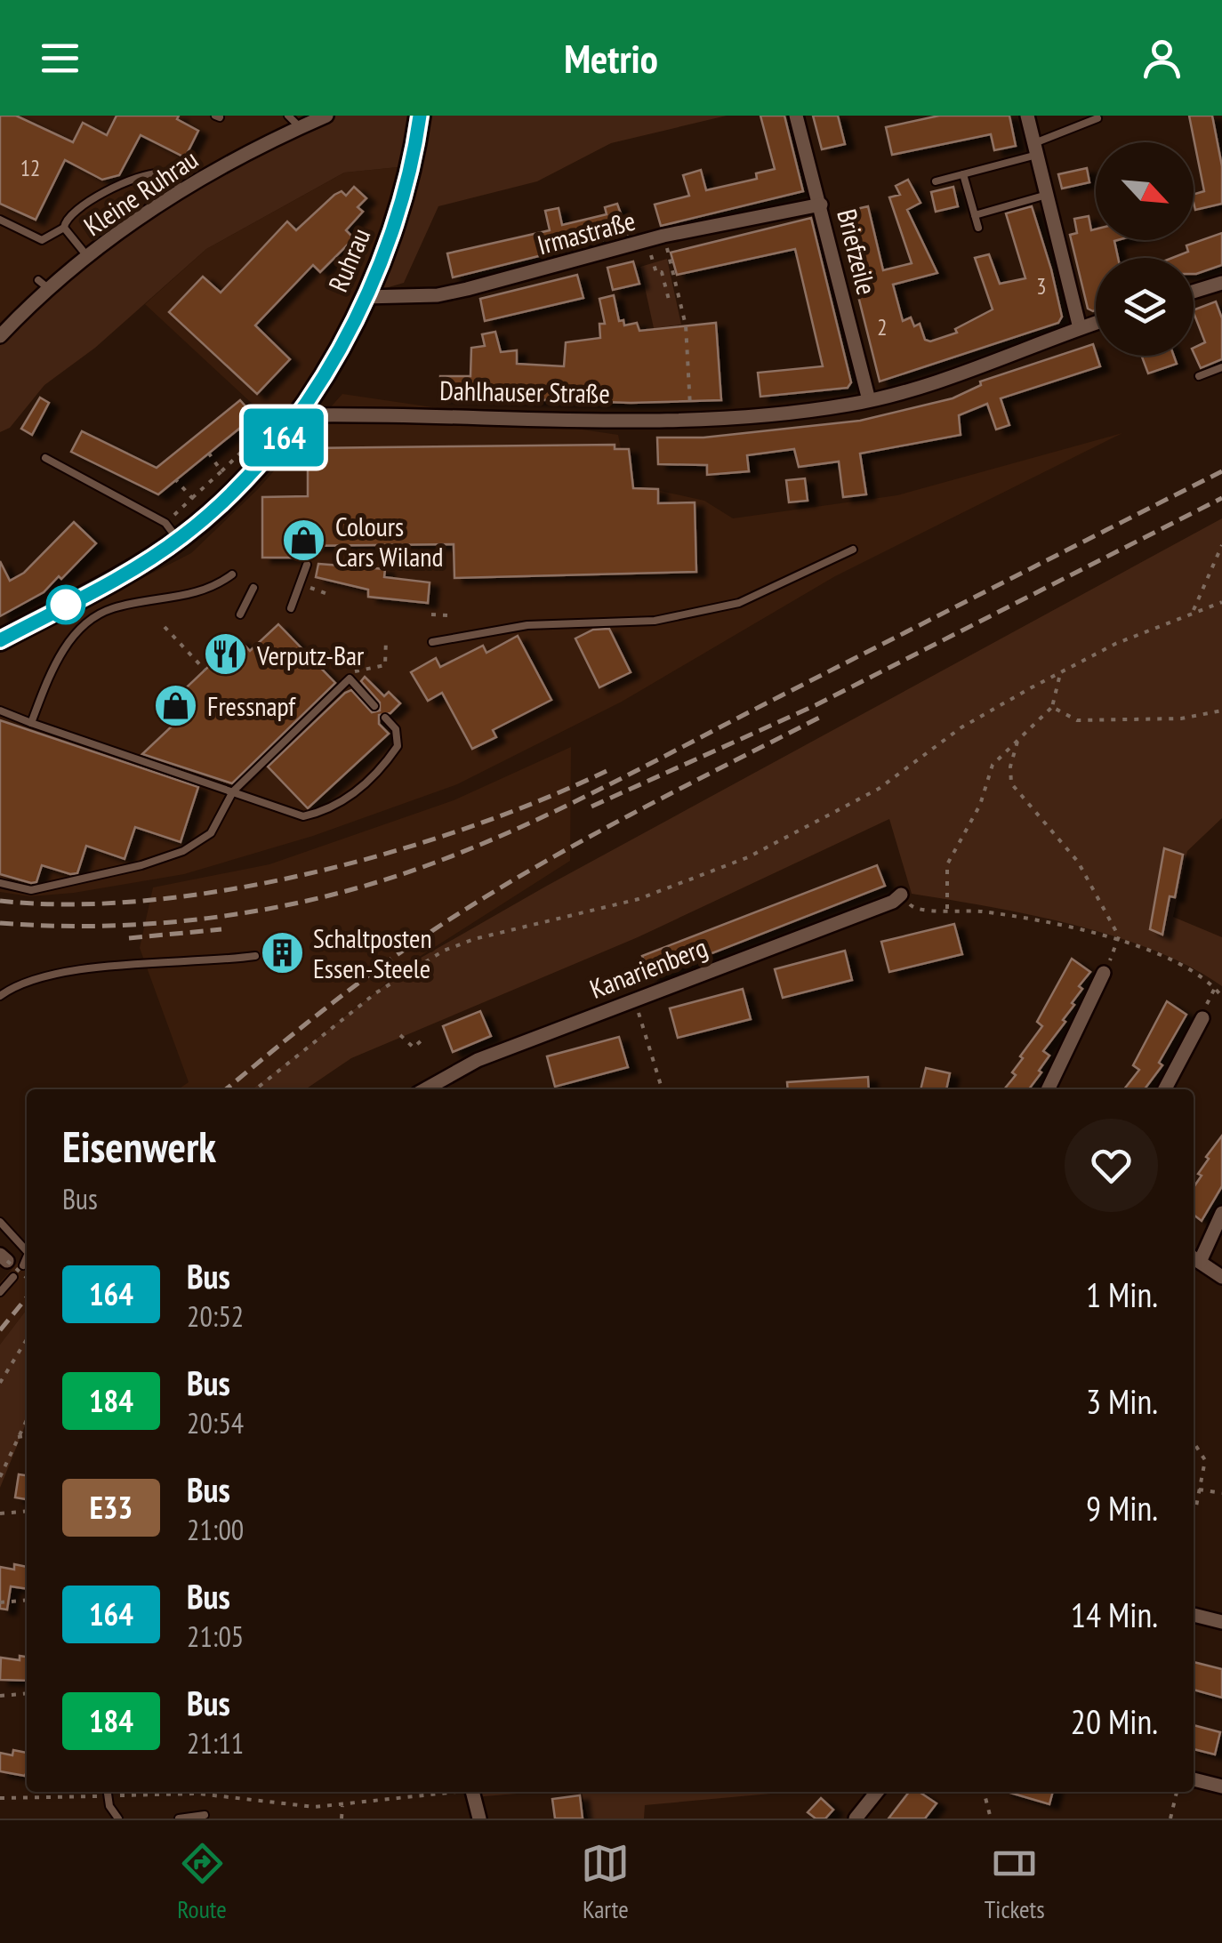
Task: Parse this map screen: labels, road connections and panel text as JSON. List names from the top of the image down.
{
  "streets": {
    "street": [
      "Kleine Ruhrau",
      "Irmastraße",
      "Briefzeile",
      "Ruhrau",
      "Dahlhauser Straße",
      "Kanarienberg"
    ]
  },
  "crossings": [
    ["Irmastraße", "Briefzeile"],
    ["Irmastraße", "Ruhrau"],
    ["Briefzeile", "Dahlhauser Straße"],
    ["Ruhrau", "Dahlhauser Straße"]
  ],
  "places": {
    "shop": ["Colours Cars Wiland", "Fressnapf"],
    "restaurant": ["Verputz-Bar"],
    "building": ["Schaltposten Essen-Steele"]
  },
  "lines": ["bus line 164"],
  "house_numbers": ["12", "3", "2"],
  "north": "bottom right",
  "page": {
    "header": "Metrio",
    "on_map": "164",
    "heading": ["Eisenwerk", "Bus"],
    "list": [
      {
        "mark": "164",
        "name": "Bus",
        "note": "20:52",
        "value": "1 Min."
      },
      {
        "mark": "184",
        "name": "Bus",
        "note": "20:54",
        "value": "3 Min."
      },
      {
        "mark": "E33",
        "name": "Bus",
        "note": "21:00",
        "value": "9 Min."
      },
      {
        "mark": "164",
        "name": "Bus",
        "note": "21:05",
        "value": "14 Min."
      },
      {
        "mark": "184",
        "name": "Bus",
        "note": "21:11",
        "value": "20 Min."
      }
    ],
    "tabs": ["Route", "Karte", "Tickets"]
  }
}
